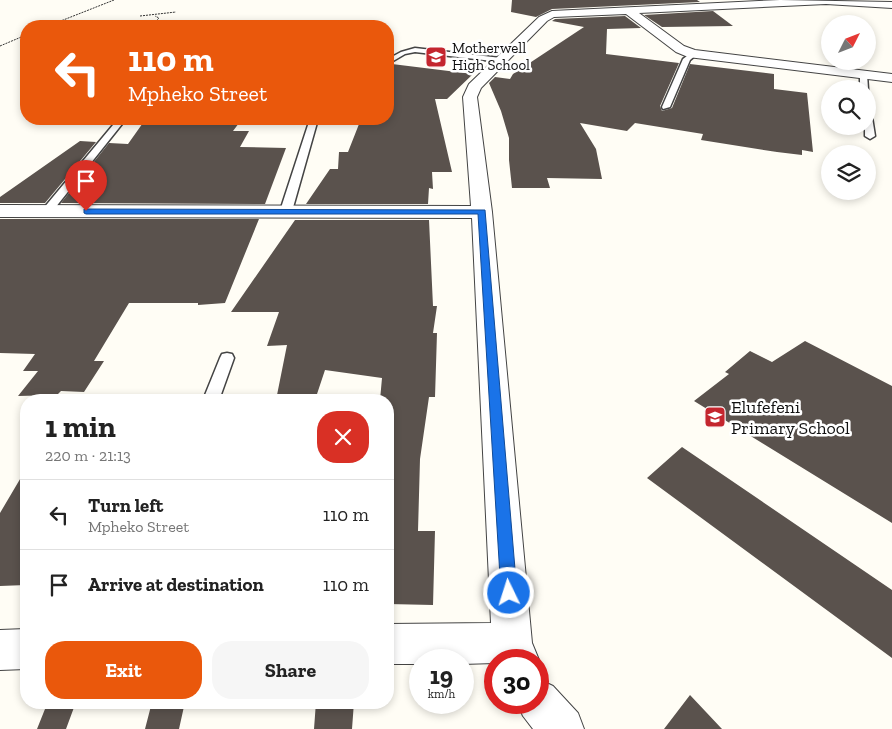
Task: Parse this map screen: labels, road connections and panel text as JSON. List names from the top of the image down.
{
  "places": {
    "school or university": ["Motherwell High School", "Elufefeni Primary School"]
  },
  "north": "top right",
  "page": {
    "turn": ["110 m", "Mpheko Street"],
    "heading": ["1 min", "220 m · 21:13"],
    "list": [
      {
        "name": "Turn left",
        "note": "Mpheko Street",
        "value": "110 m"
      },
      {
        "name": "Arrive at destination",
        "value": "110 m"
      }
    ],
    "buttons": ["Exit", "Share"],
    "speed": "19 km/h",
    "limit": "30"
  }
}
